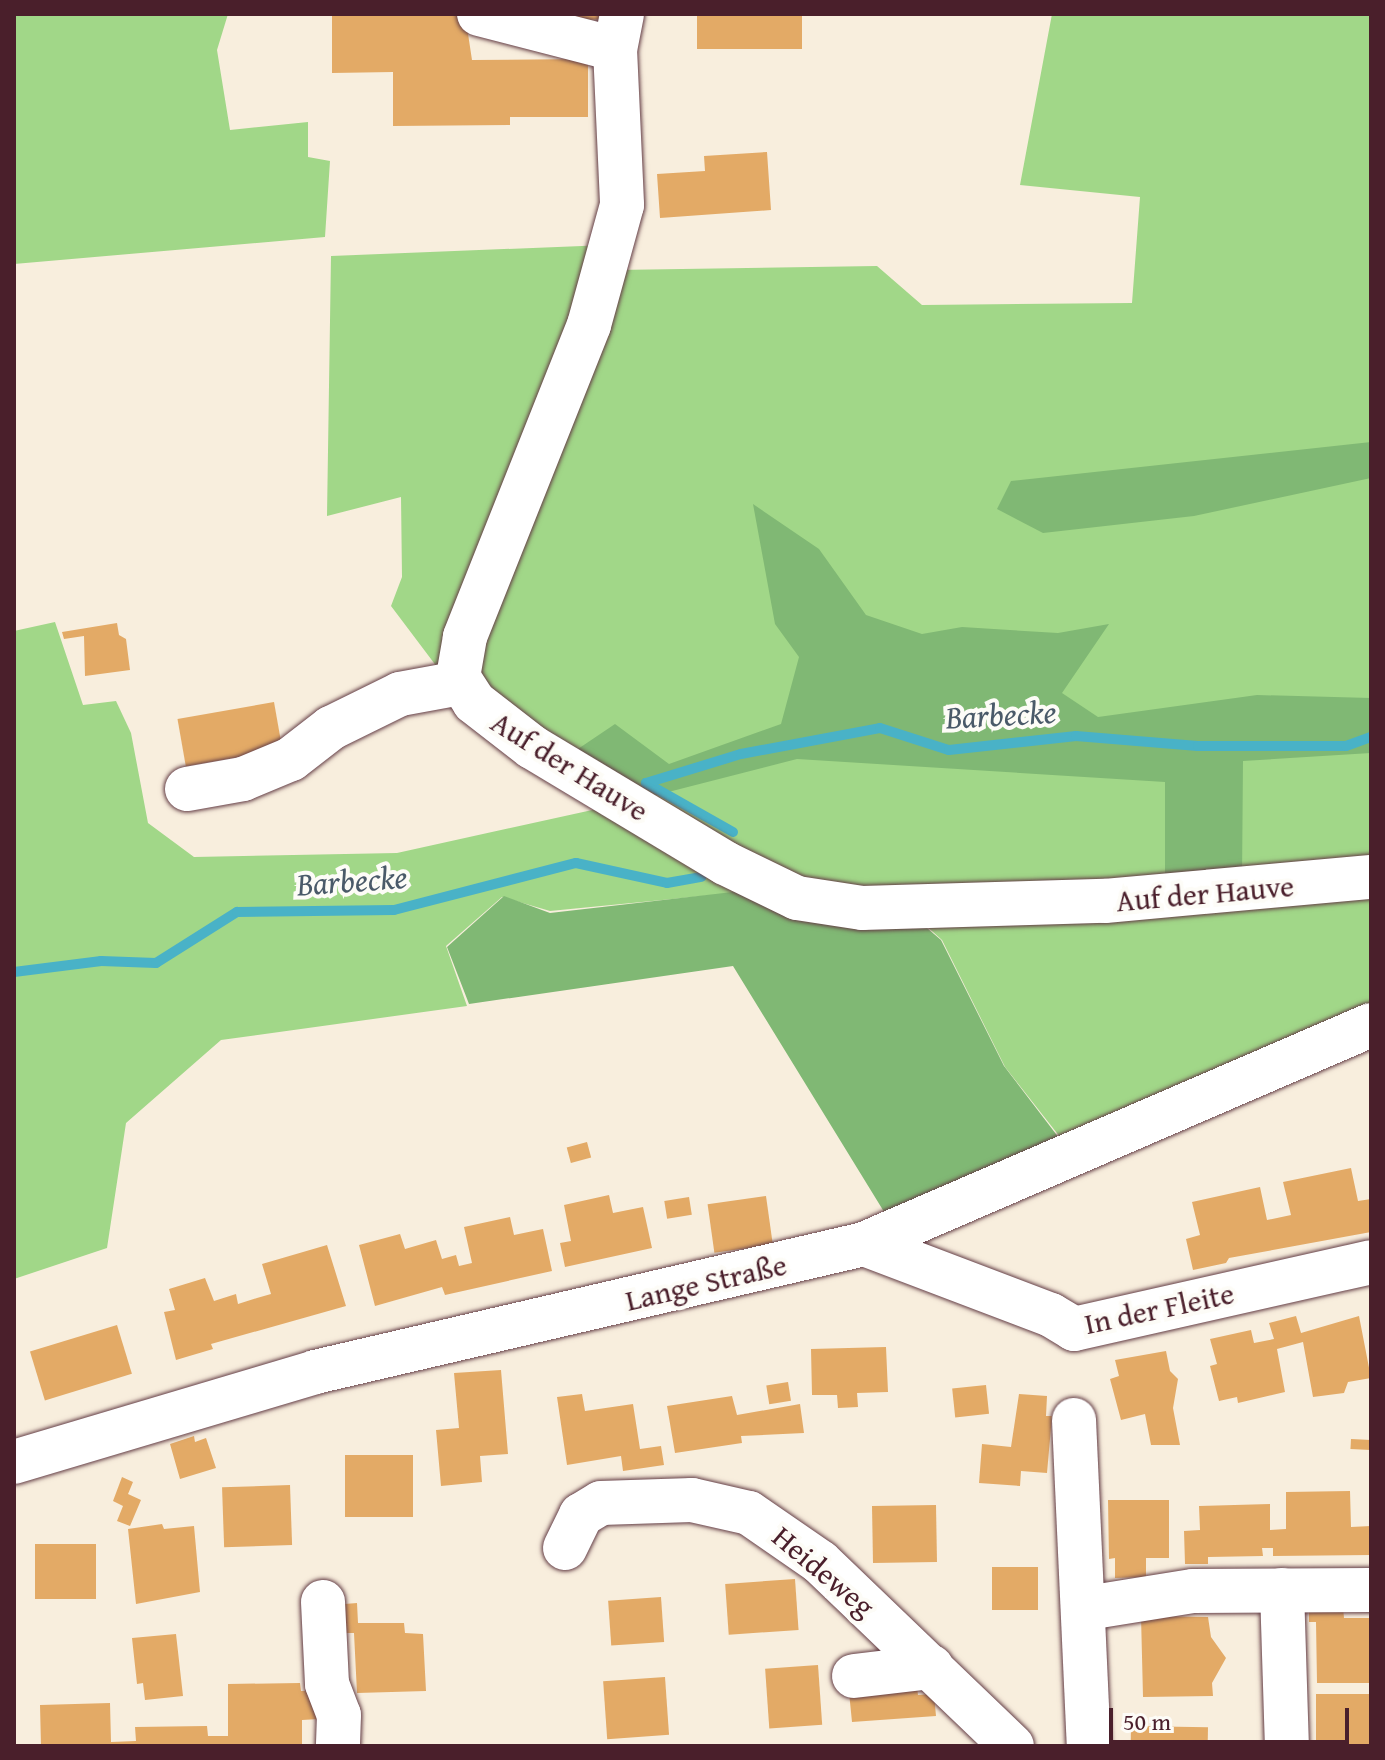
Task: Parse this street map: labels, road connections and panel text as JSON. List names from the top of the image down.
{
  "streets": {
    "street": [
      "Auf der Hauve",
      "Lange Straße",
      "In der Fleite",
      "Heideweg"
    ]
  },
  "crossings": [
    ["Lange Straße", "In der Fleite"]
  ],
  "water": ["Barbecke"],
  "scale_bar": "50 m"
}
